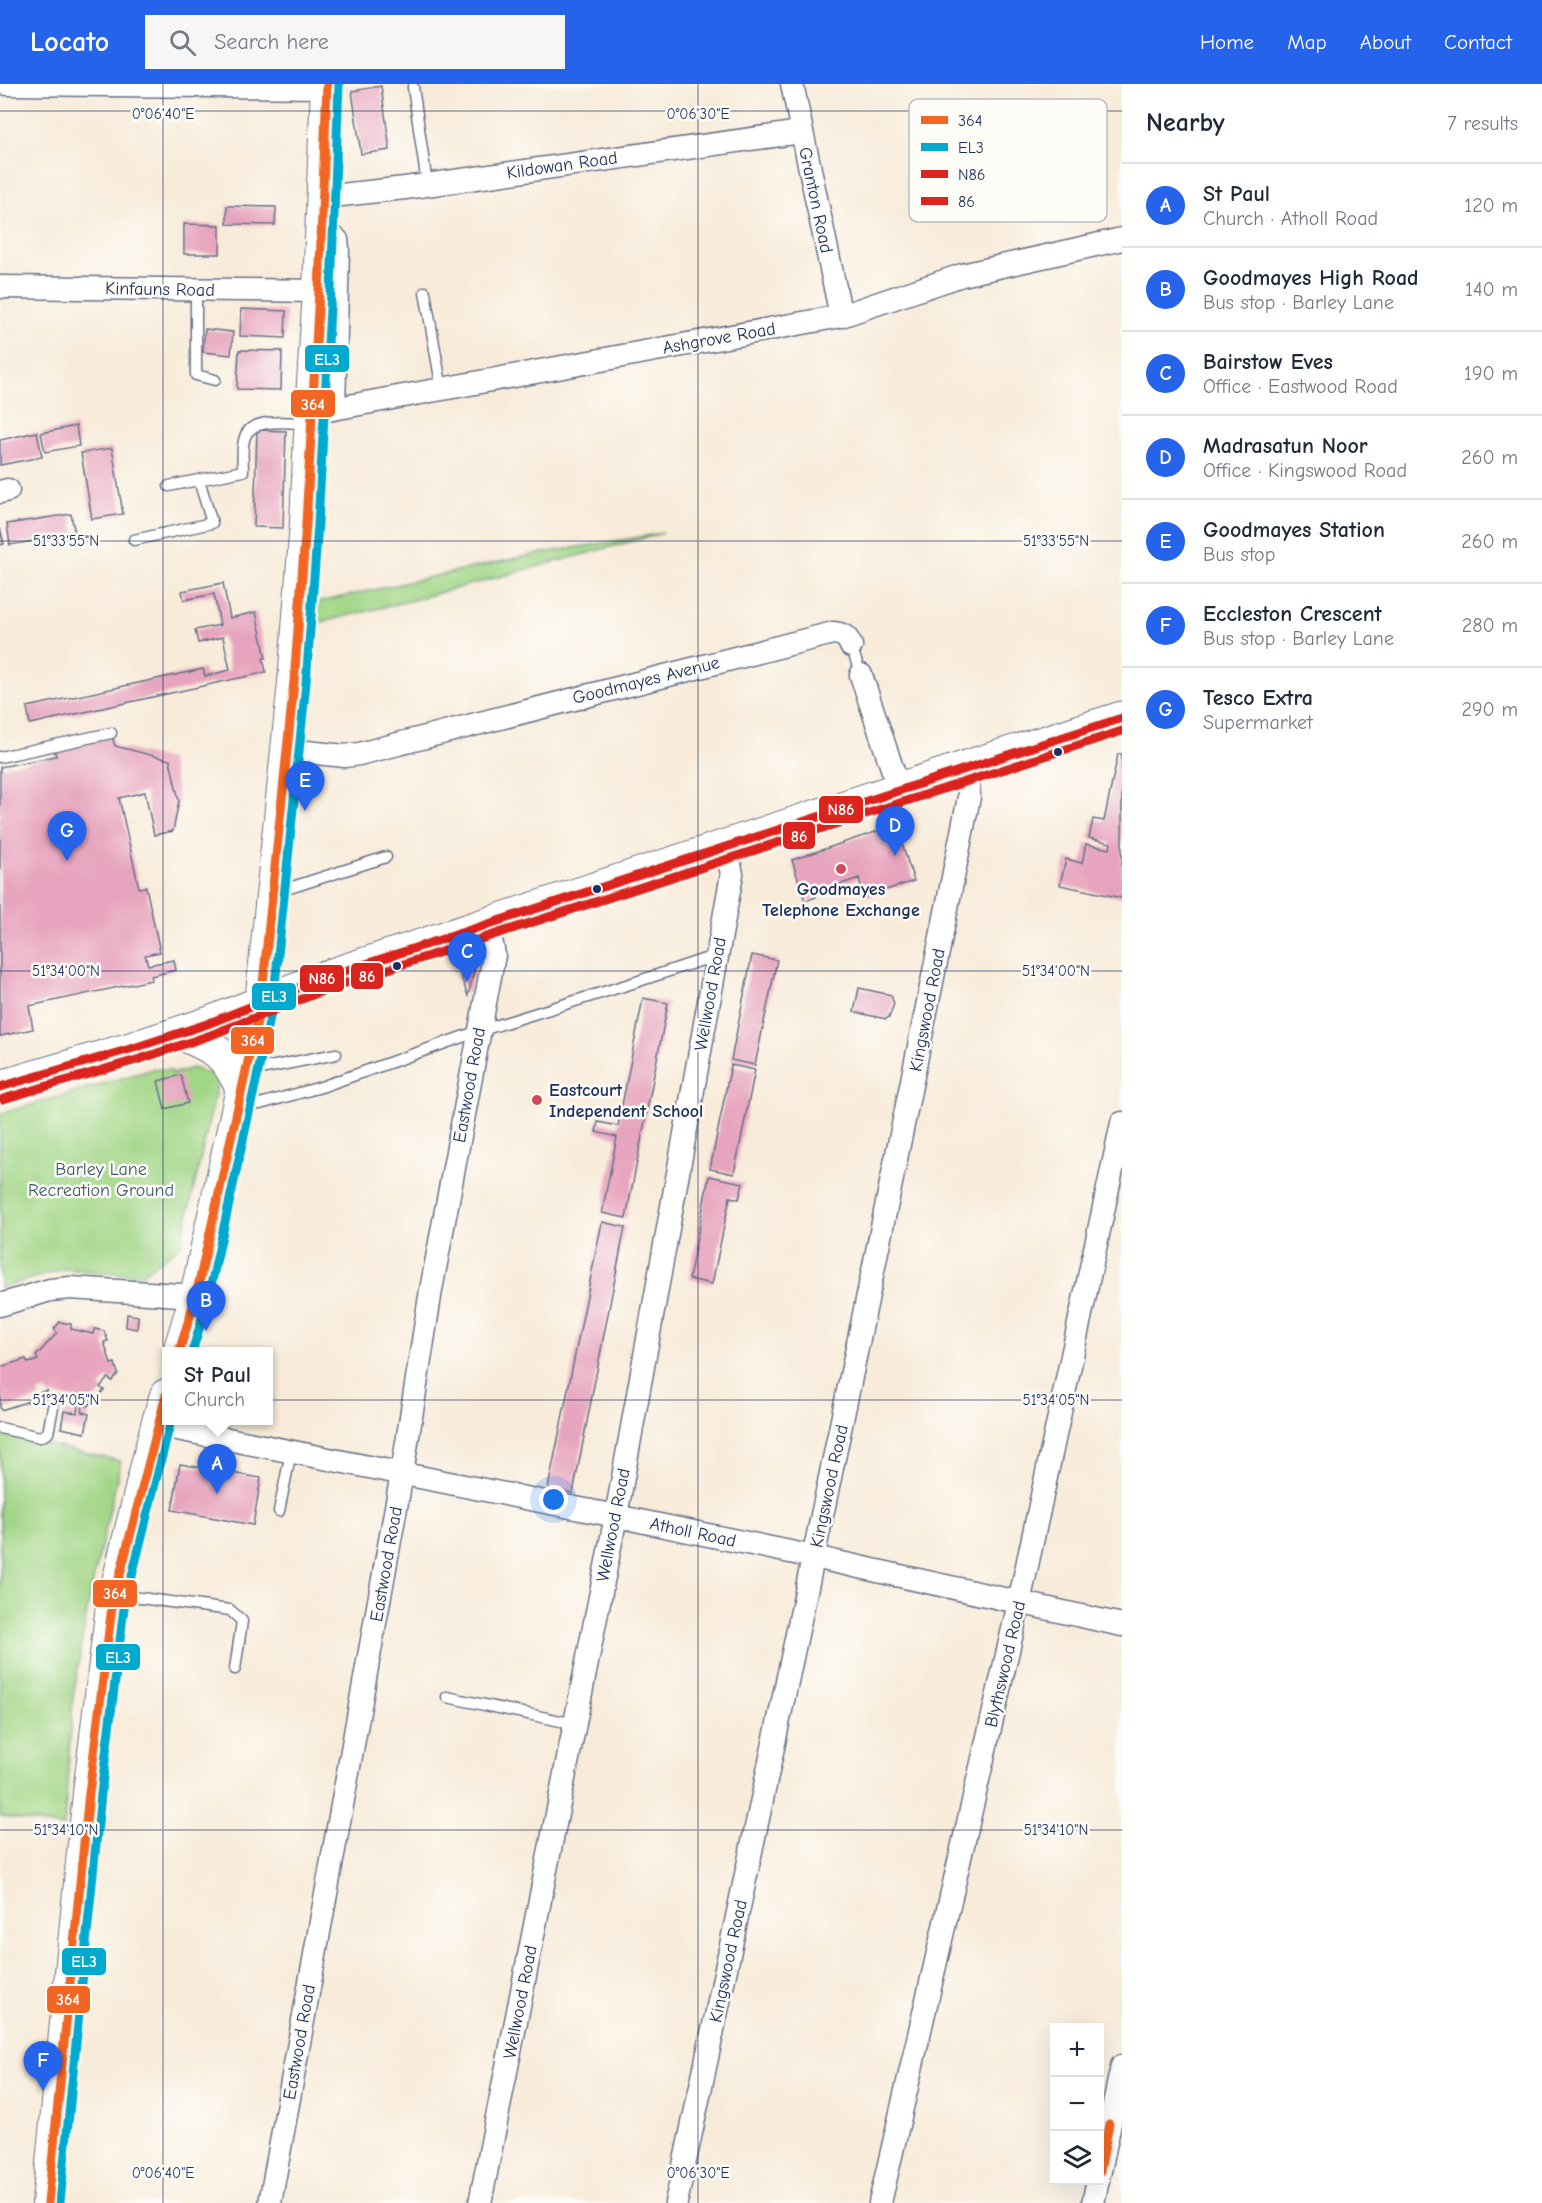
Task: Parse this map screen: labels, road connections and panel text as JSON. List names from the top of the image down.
{
  "streets": {
    "street": [
      "Kildowan Road",
      "Granton Road",
      "Kinfauns Road",
      "Ashgrove Road",
      "Goodmayes Avenue",
      "Wellwood Road",
      "Kingswood Road",
      "Eastwood Road",
      "Atholl Road",
      "Blythswood Road"
    ]
  },
  "crossings": [
    ["Kildowan Road", "Granton Road"],
    ["Granton Road", "Ashgrove Road"],
    ["Wellwood Road", "Atholl Road"],
    ["Kingswood Road", "Atholl Road"],
    ["Eastwood Road", "Atholl Road"],
    ["Atholl Road", "Blythswood Road"]
  ],
  "parks": ["Barley Lane Recreation Ground"],
  "places": ["Goodmayes Telephone Exchange", "Eastcourt Independent School"],
  "lines": [
    "transit line 364",
    "transit line EL3",
    "transit line N86",
    "transit line 86"
  ],
  "legend": [
    "364",
    "EL3",
    "N86",
    "86"
  ],
  "page": {
    "header": "Locato",
    "search": "Search here",
    "nav": [
      "Home",
      "Map",
      "About",
      "Contact"
    ],
    "heading": ["Nearby", "7 results"],
    "list": [
      {
        "mark": "A",
        "name": "St Paul",
        "note": "Church · Atholl Road",
        "value": "120 m"
      },
      {
        "mark": "B",
        "name": "Goodmayes High Road",
        "note": "Bus stop · Barley Lane",
        "value": "140 m"
      },
      {
        "mark": "C",
        "name": "Bairstow Eves",
        "note": "Office · Eastwood Road",
        "value": "190 m"
      },
      {
        "mark": "D",
        "name": "Madrasatun Noor",
        "note": "Office · Kingswood Road",
        "value": "260 m"
      },
      {
        "mark": "E",
        "name": "Goodmayes Station",
        "note": "Bus stop",
        "value": "260 m"
      },
      {
        "mark": "F",
        "name": "Eccleston Crescent",
        "note": "Bus stop · Barley Lane",
        "value": "280 m"
      },
      {
        "mark": "G",
        "name": "Tesco Extra",
        "note": "Supermarket",
        "value": "290 m"
      }
    ],
    "pins": [
      "E",
      "D",
      "G",
      "C",
      "B",
      "A",
      "F"
    ],
    "popup": ["St Paul", "Church"],
    "map_buttons": ["+", "−"]
  },
  "coordinates": [
    "0°06'40\"E",
    "0°06'30\"E",
    "51°33'55\"N",
    "51°34'00\"N",
    "51°34'05\"N",
    "51°34'10\"N"
  ]
}
